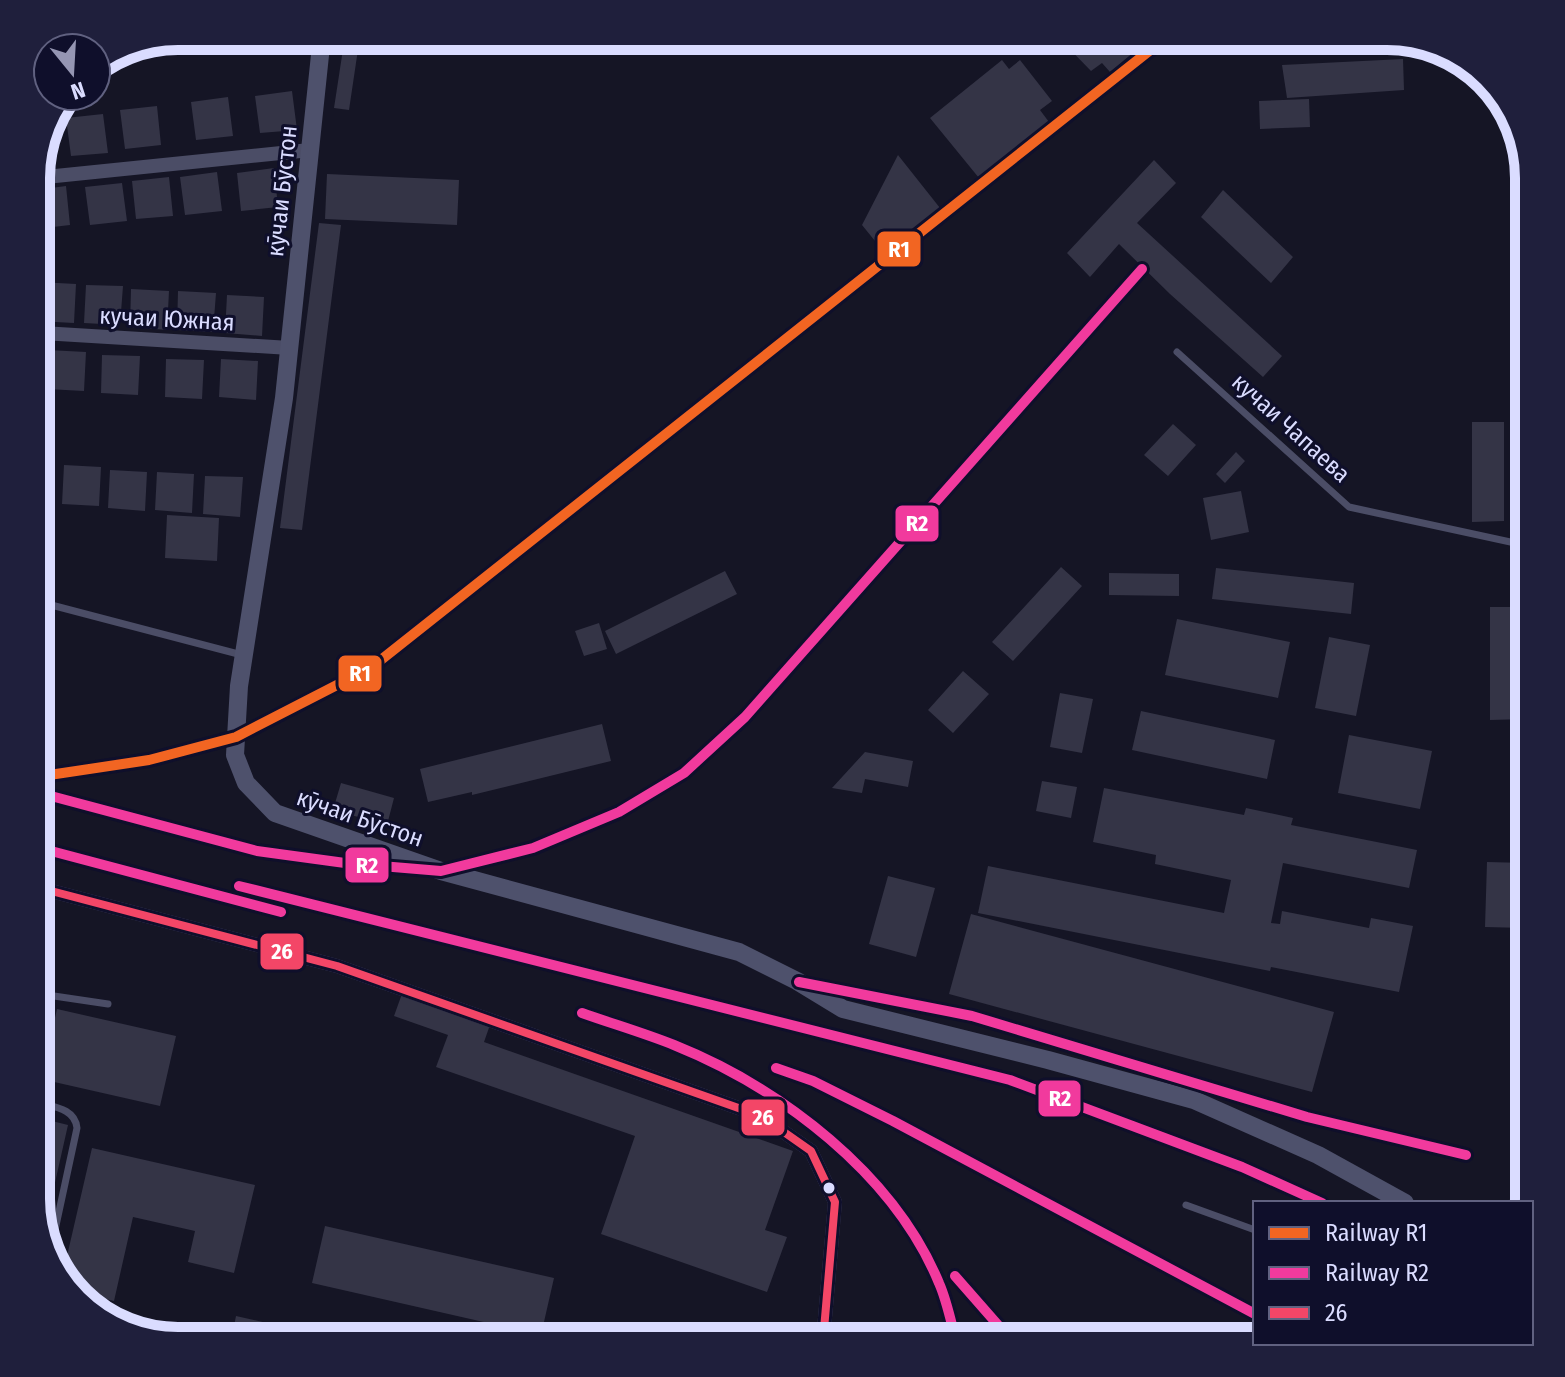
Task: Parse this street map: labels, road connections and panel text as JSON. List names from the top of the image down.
{
  "streets": {
    "main road": ["кӯчаи Бӯстон"],
    "street": ["кучаи Южная"],
    "lane": ["кучаи Чапаева"]
  },
  "crossings": [
    ["кӯчаи Бӯстон", "кучаи Южная"]
  ],
  "lines": ["rail line R1", "rail line R2", "transit line 26"],
  "legend": ["Railway R1", "Railway R2", "26"],
  "north": "bottom"
}
